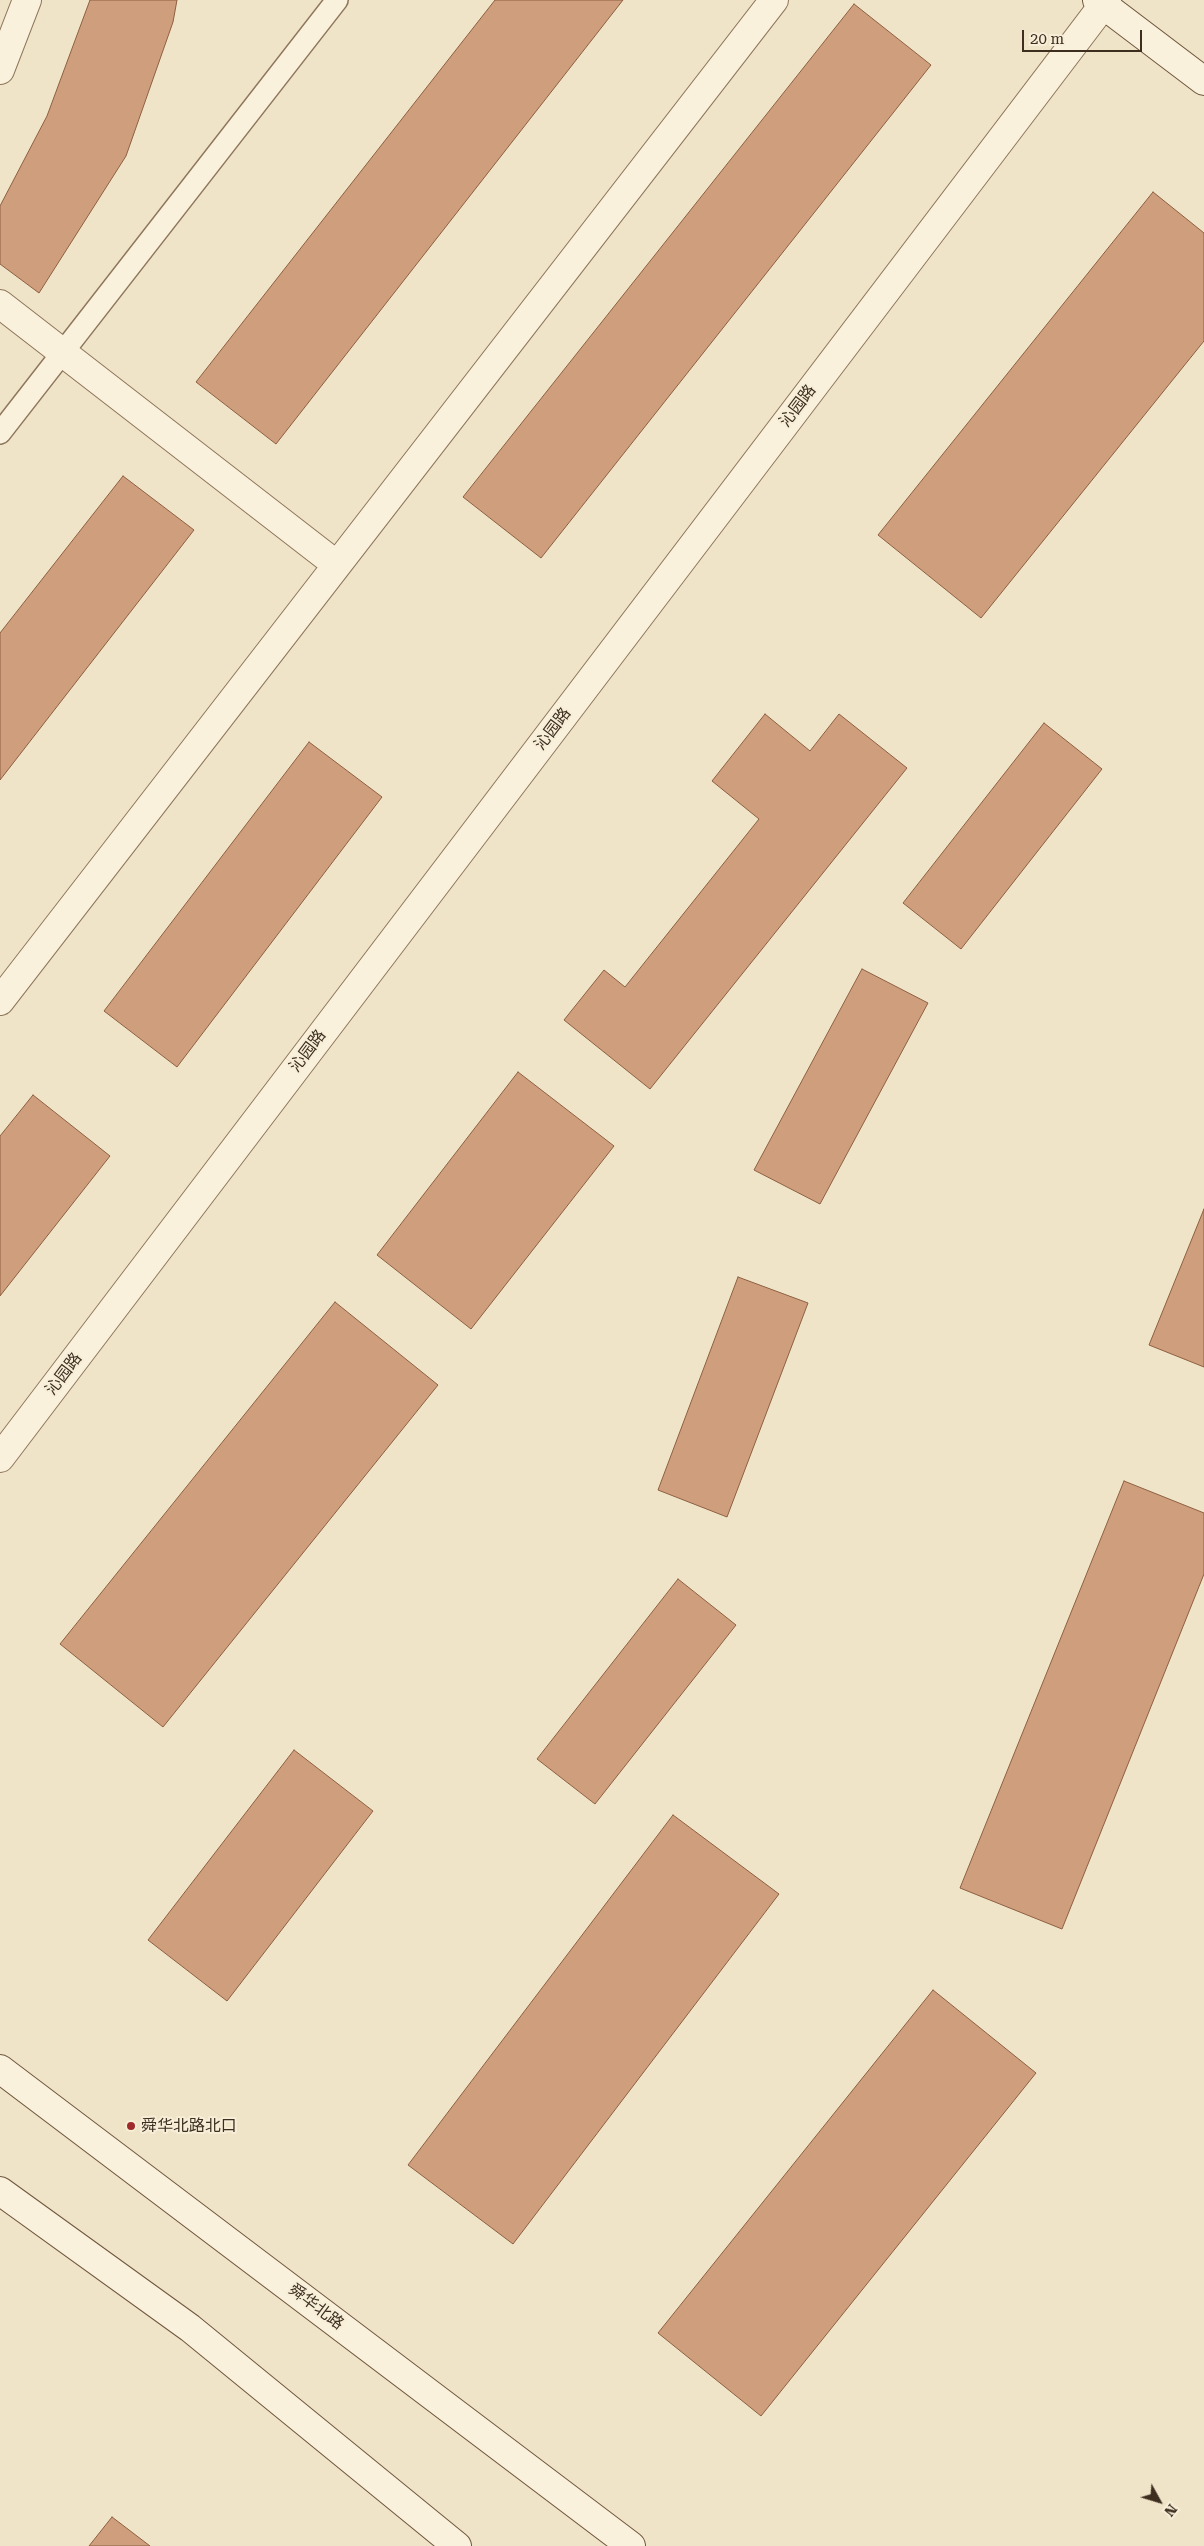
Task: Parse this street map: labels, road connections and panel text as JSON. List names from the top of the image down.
{
  "streets": {
    "street": ["沁园路", "舜华北路"]
  },
  "places": ["舜华北路北口"],
  "scale_bar": "20 m",
  "north": "bottom right"
}
